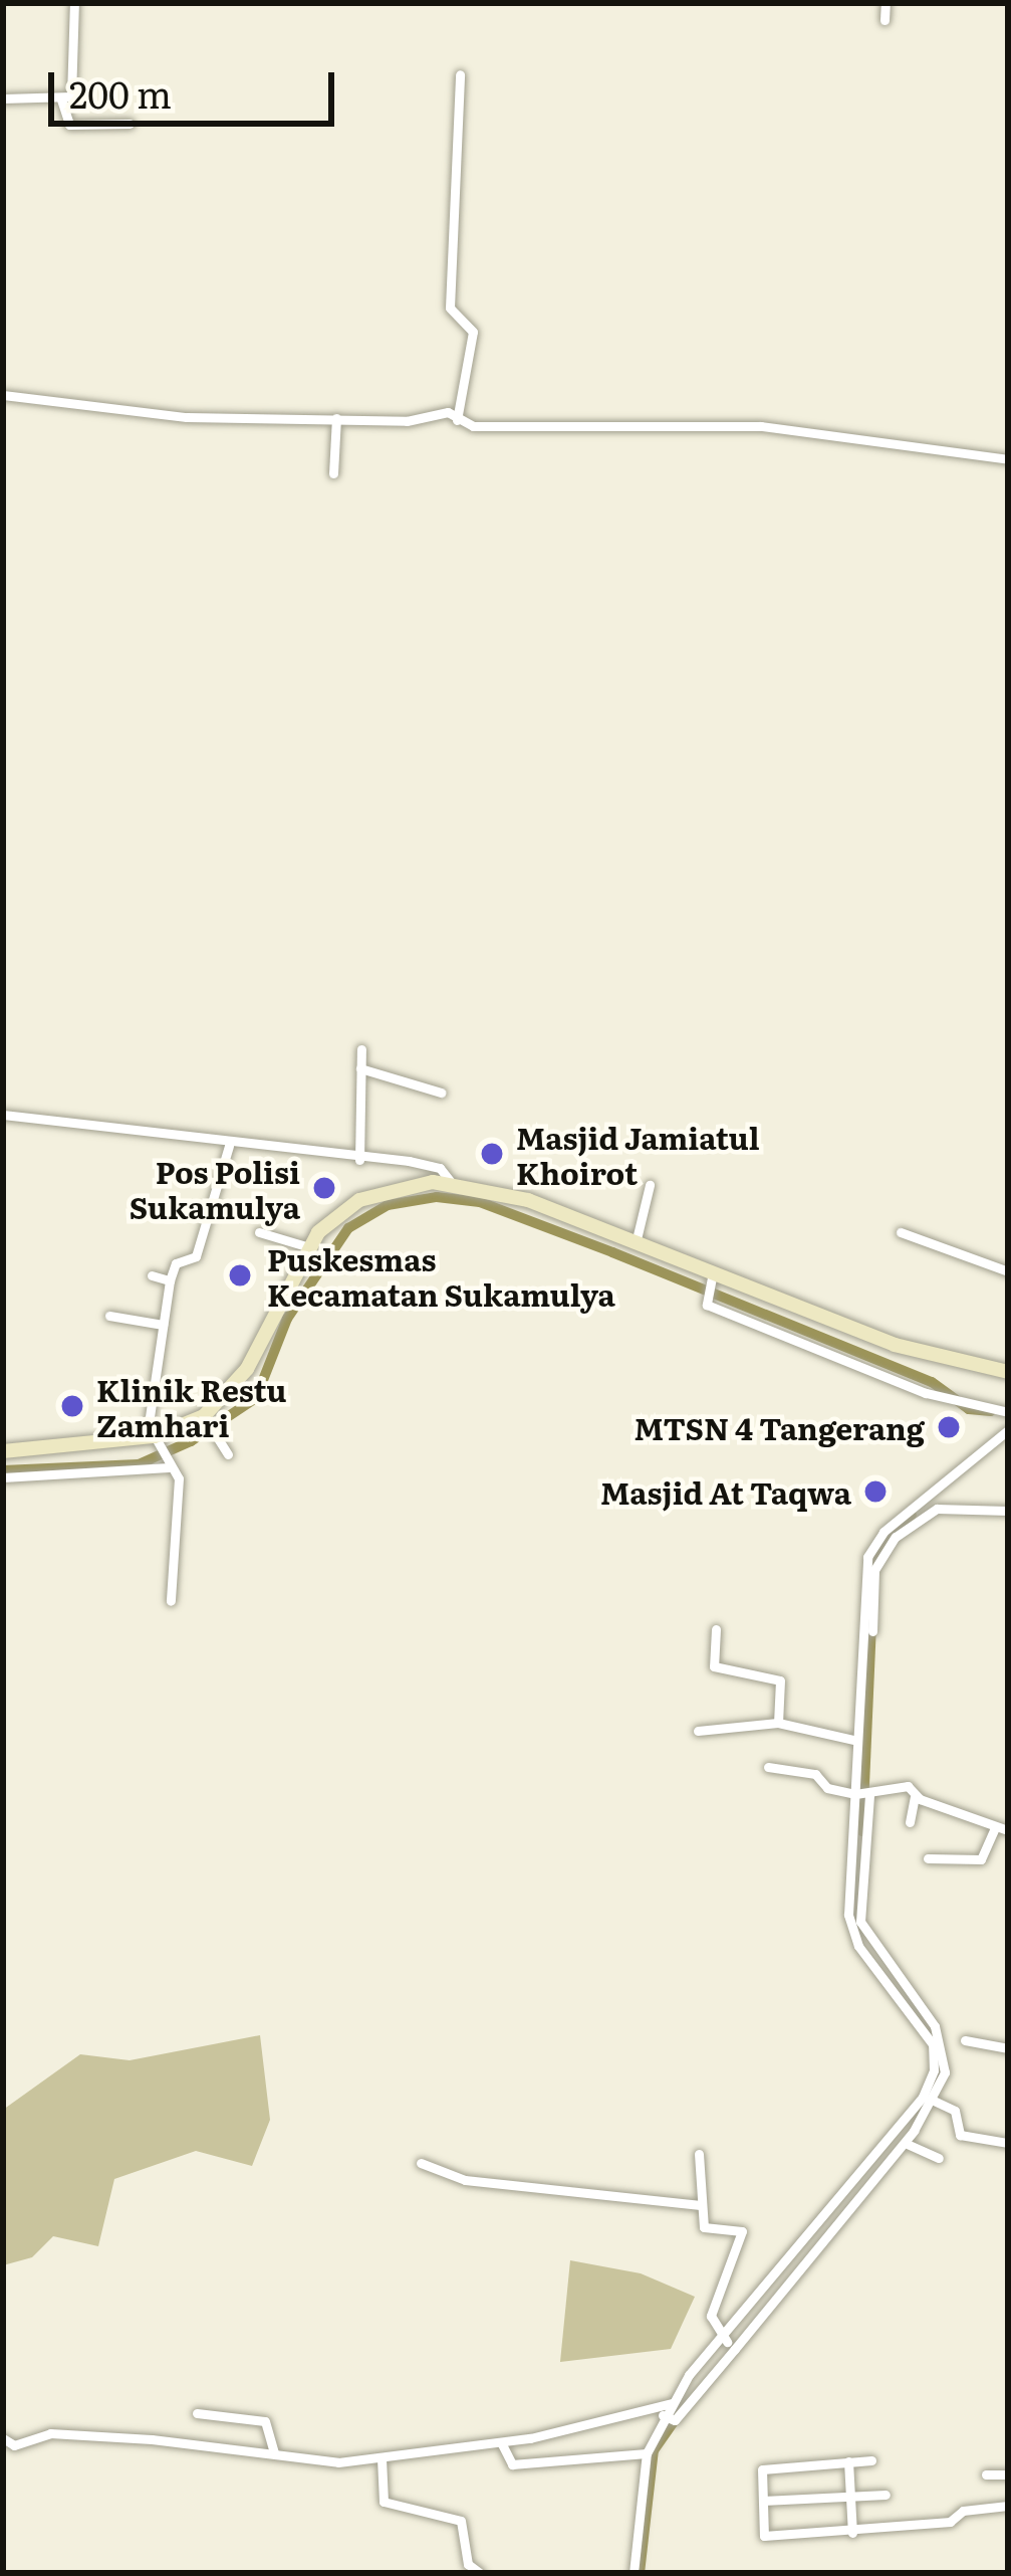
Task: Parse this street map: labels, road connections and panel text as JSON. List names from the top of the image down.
{
  "places": [
    "Masjid Jamiatul Khoirot",
    "Pos Polisi Sukamulya",
    "Puskesmas Kecamatan Sukamulya",
    "Klinik Restu Zamhari",
    "MTSN 4 Tangerang",
    "Masjid At Taqwa"
  ],
  "scale_bar": "200 m"
}
